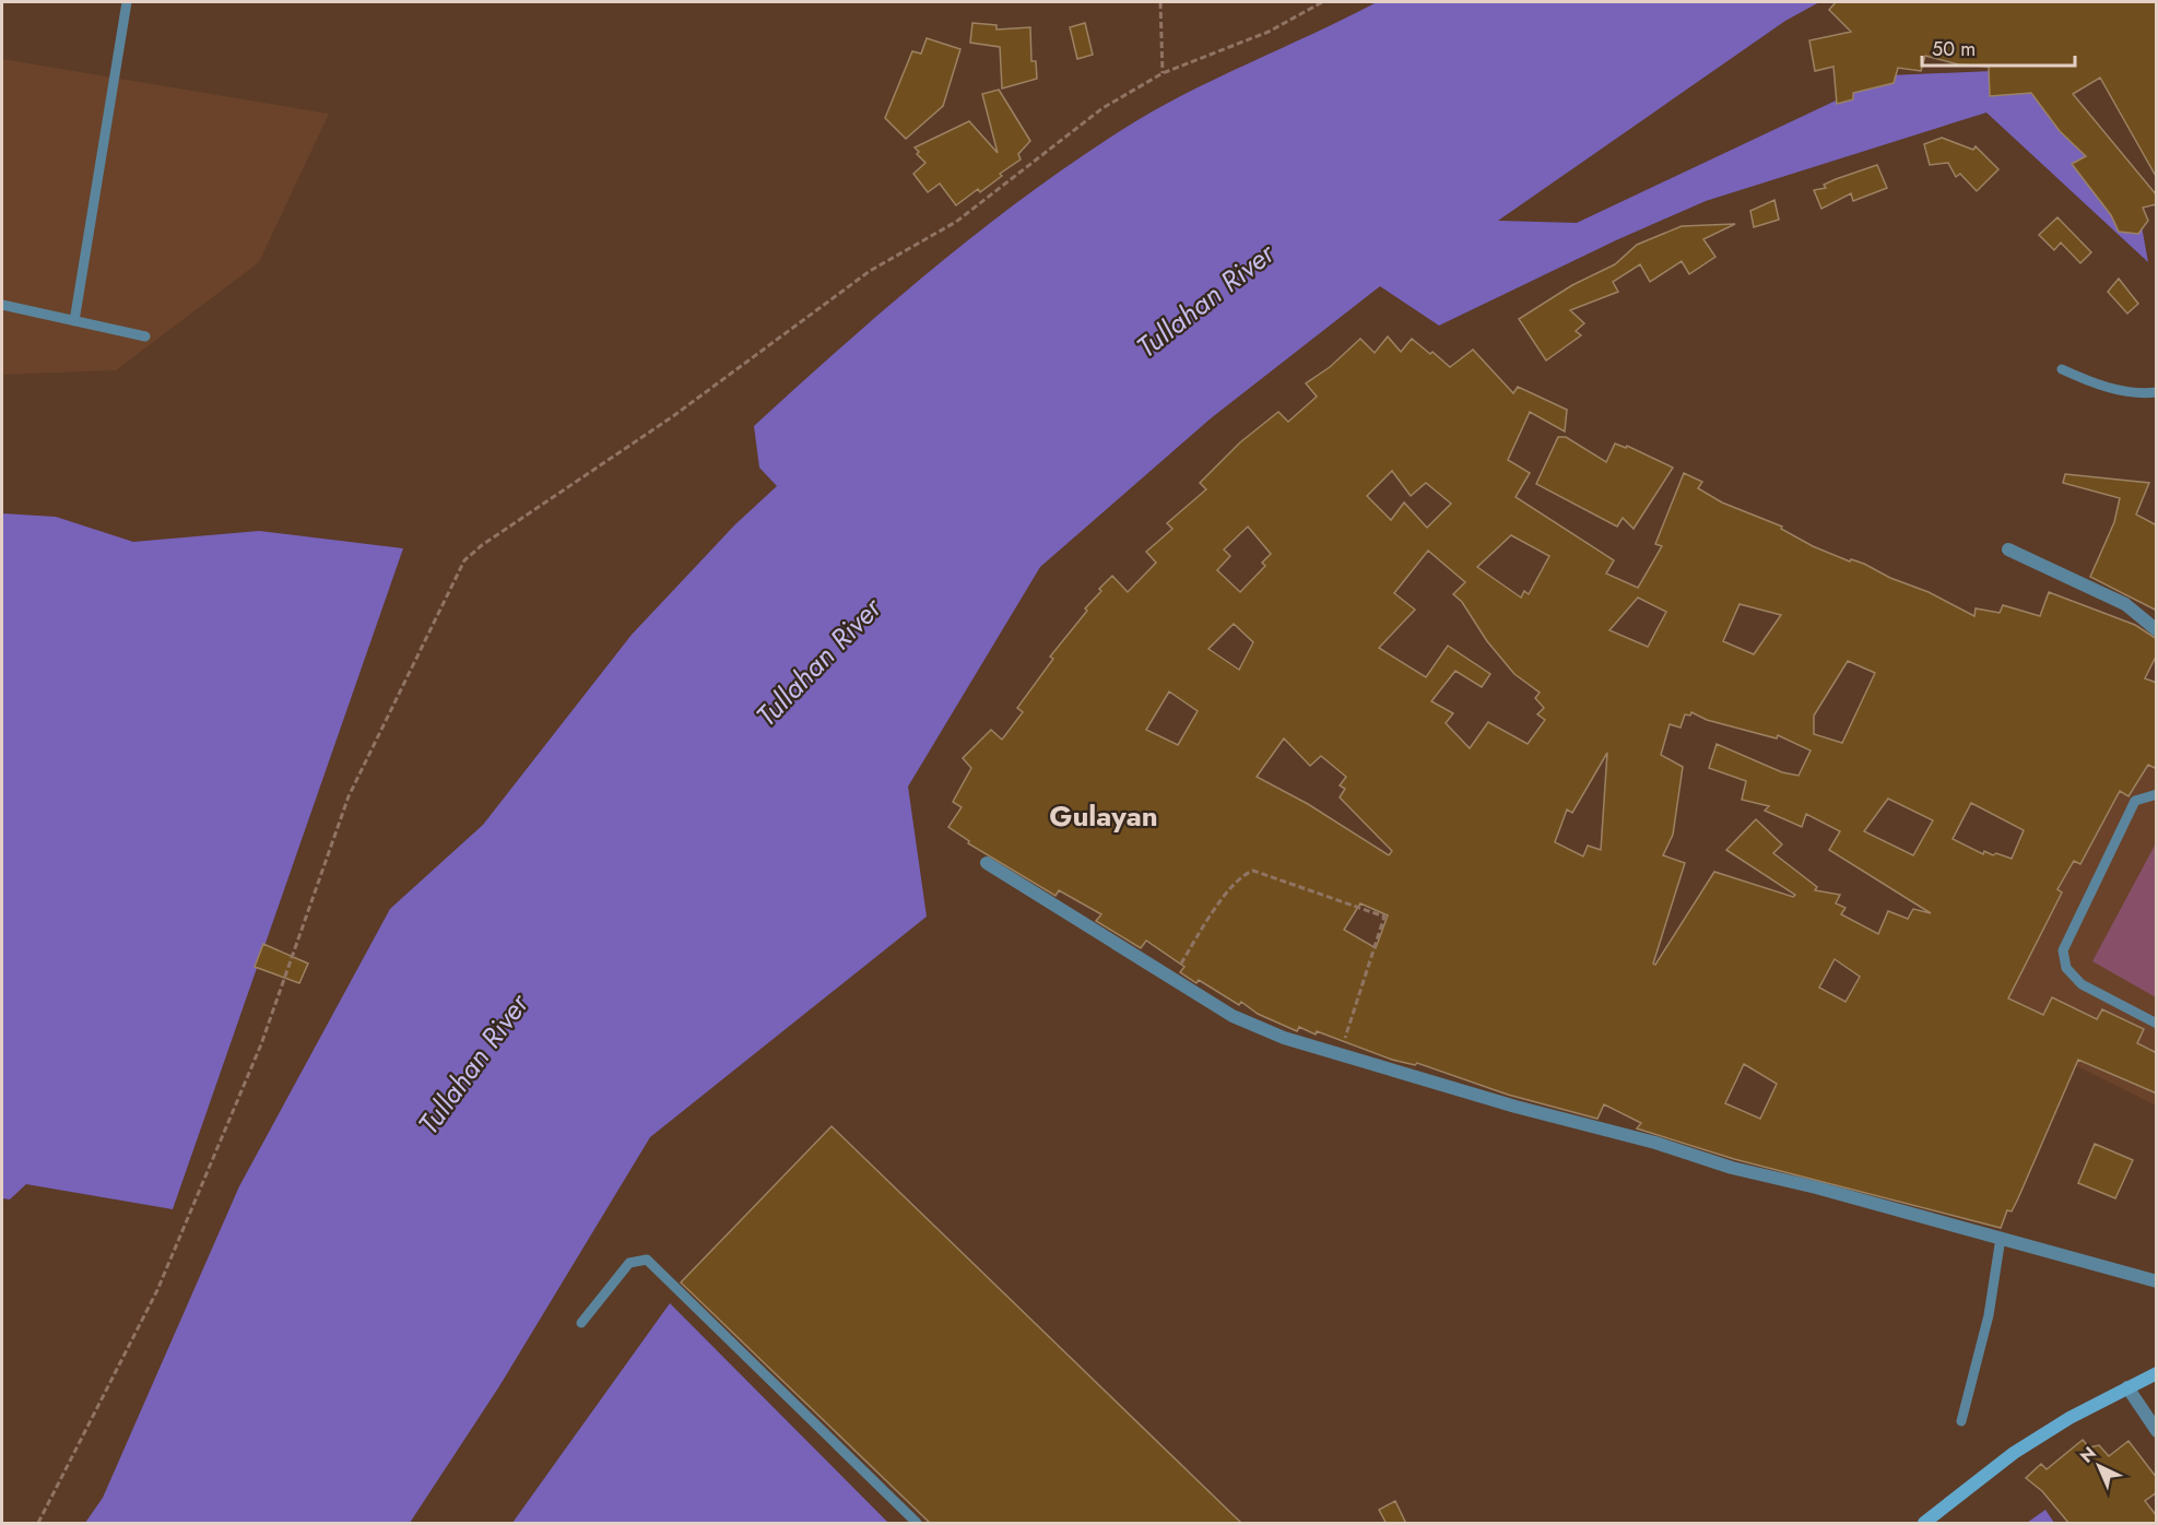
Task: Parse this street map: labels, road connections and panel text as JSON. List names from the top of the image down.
{
  "districts": ["Gulayan"],
  "water": ["Tullahan River"],
  "scale_bar": "50 m",
  "north": "top left"
}
